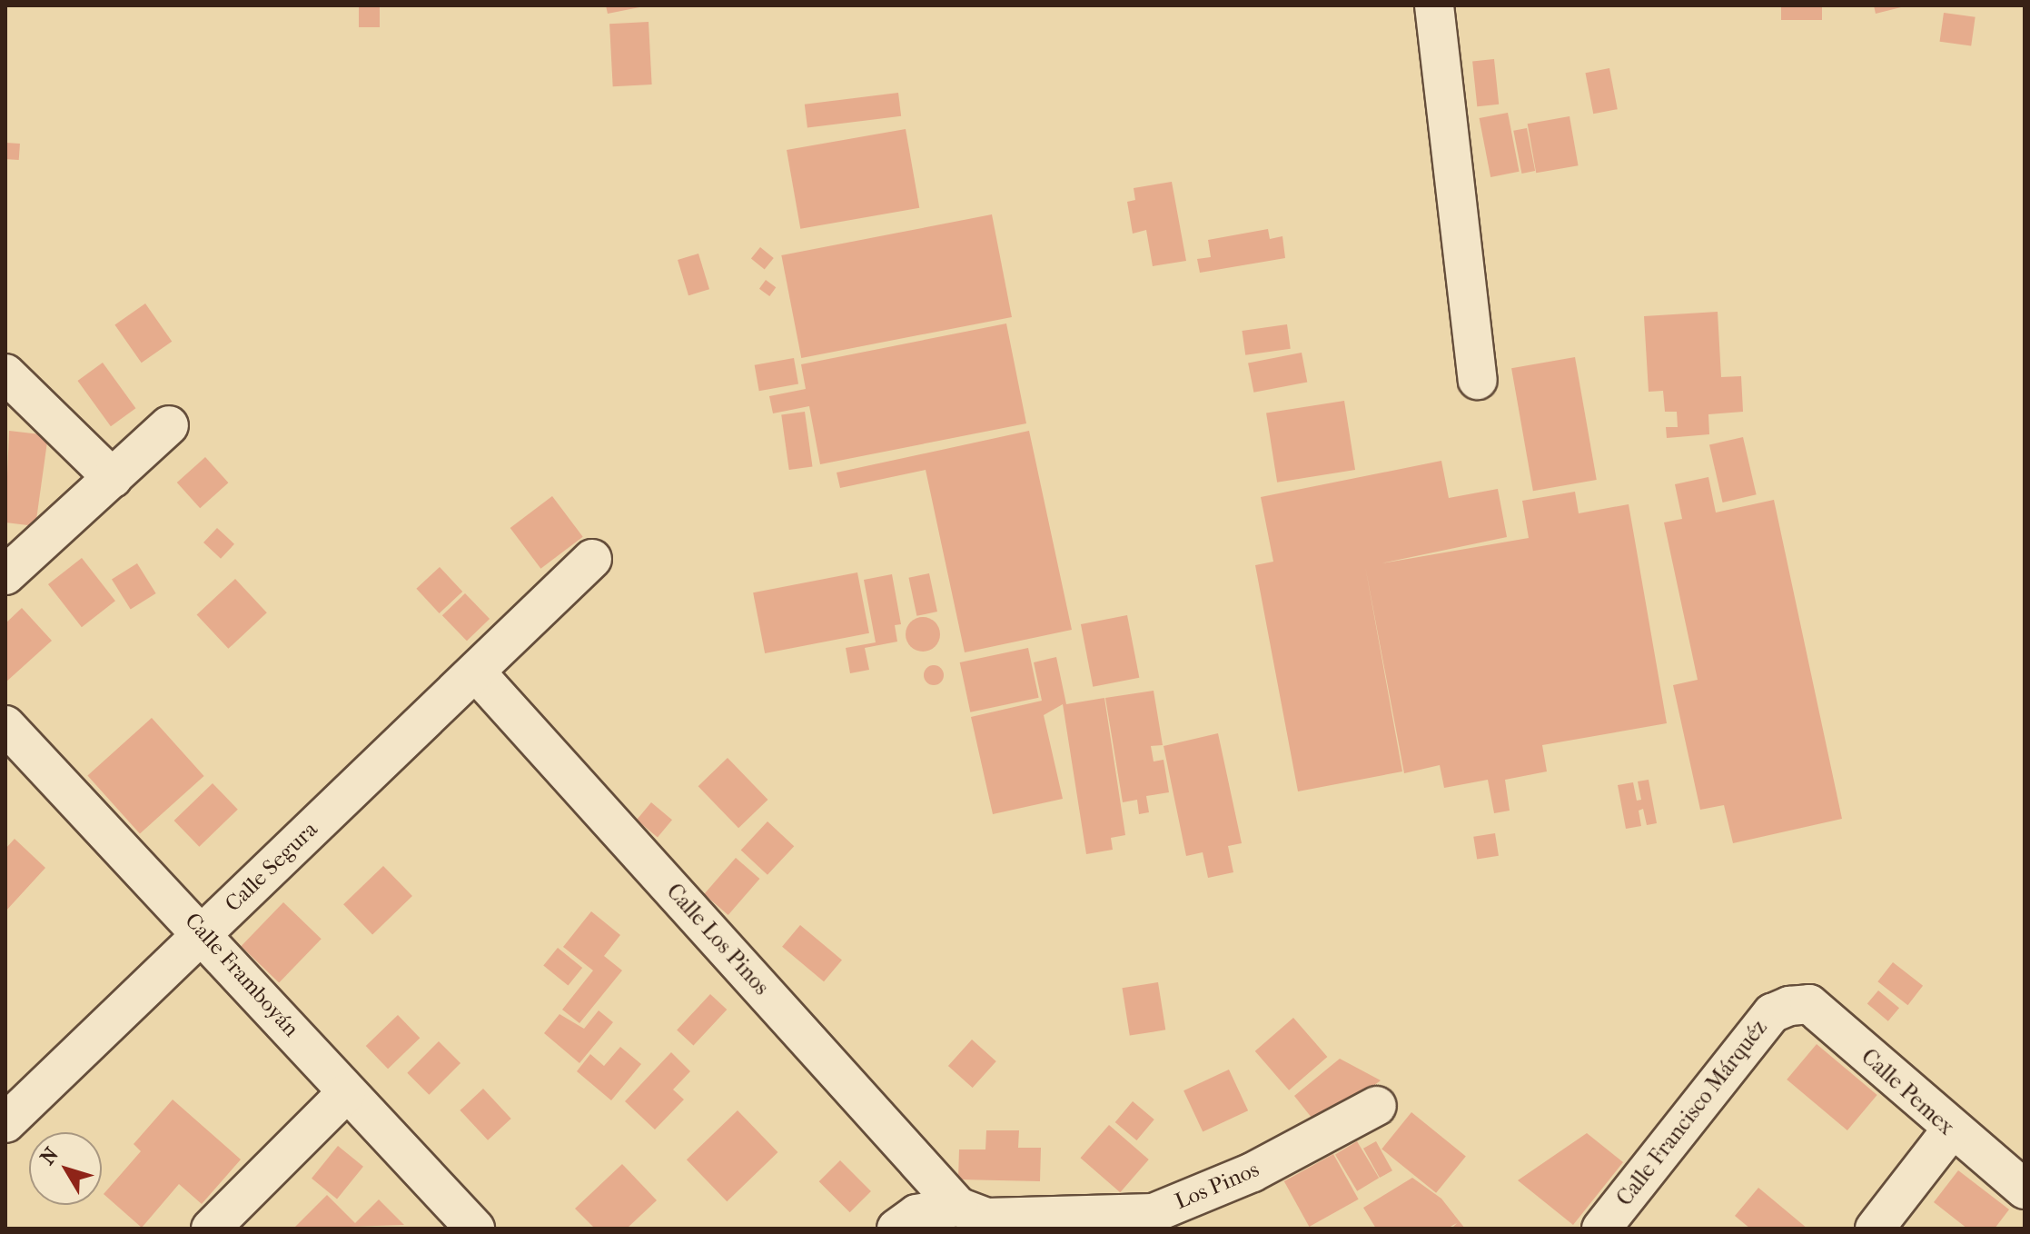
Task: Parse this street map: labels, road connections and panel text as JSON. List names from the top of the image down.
{
  "streets": {
    "street": [
      "Calle Segura",
      "Calle Los Pinos",
      "Calle Framboyán",
      "Calle Pemex",
      "Calle Francisco Márquéz",
      "Los Pinos"
    ]
  },
  "crossings": [
    ["Calle Segura", "Calle Los Pinos"],
    ["Calle Segura", "Calle Framboyán"],
    ["Calle Los Pinos", "Los Pinos"],
    ["Calle Pemex", "Calle Francisco Márquéz"]
  ],
  "north": "top left"
}
